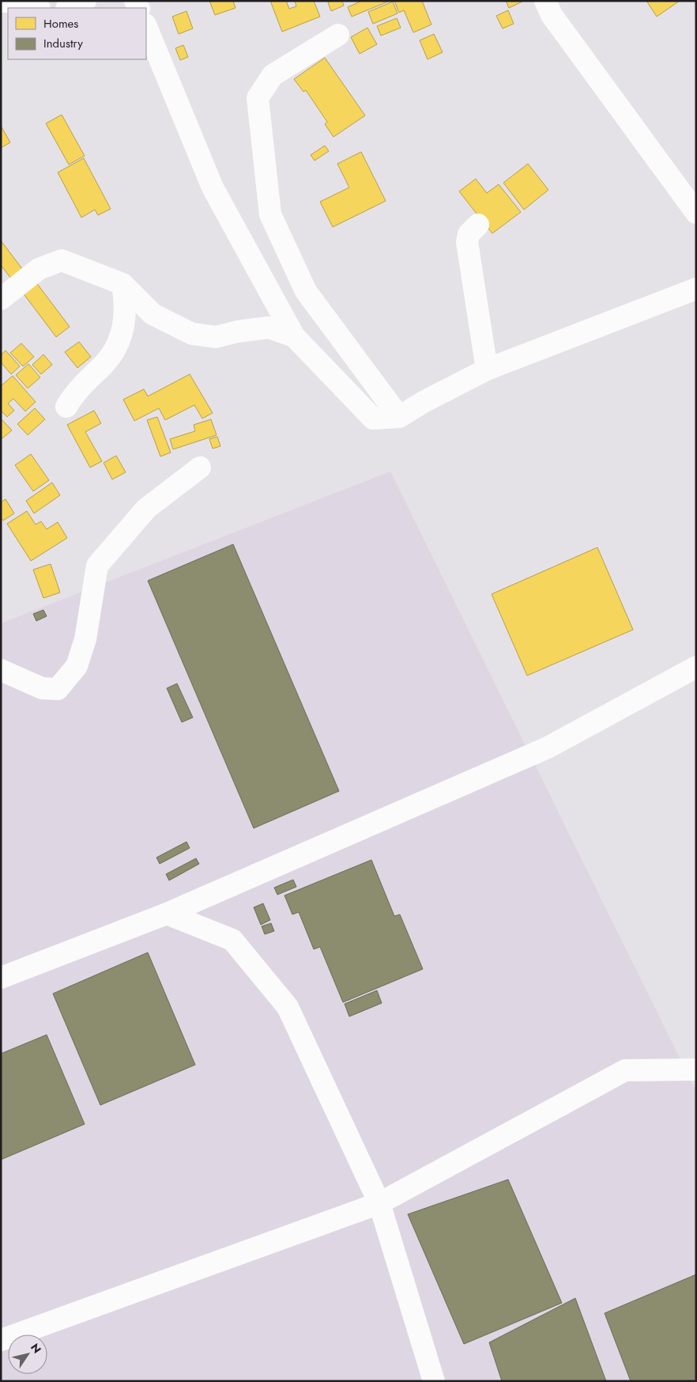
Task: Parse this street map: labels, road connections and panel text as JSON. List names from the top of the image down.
{
  "legend": ["Homes", "Industry"],
  "north": "top right"
}
